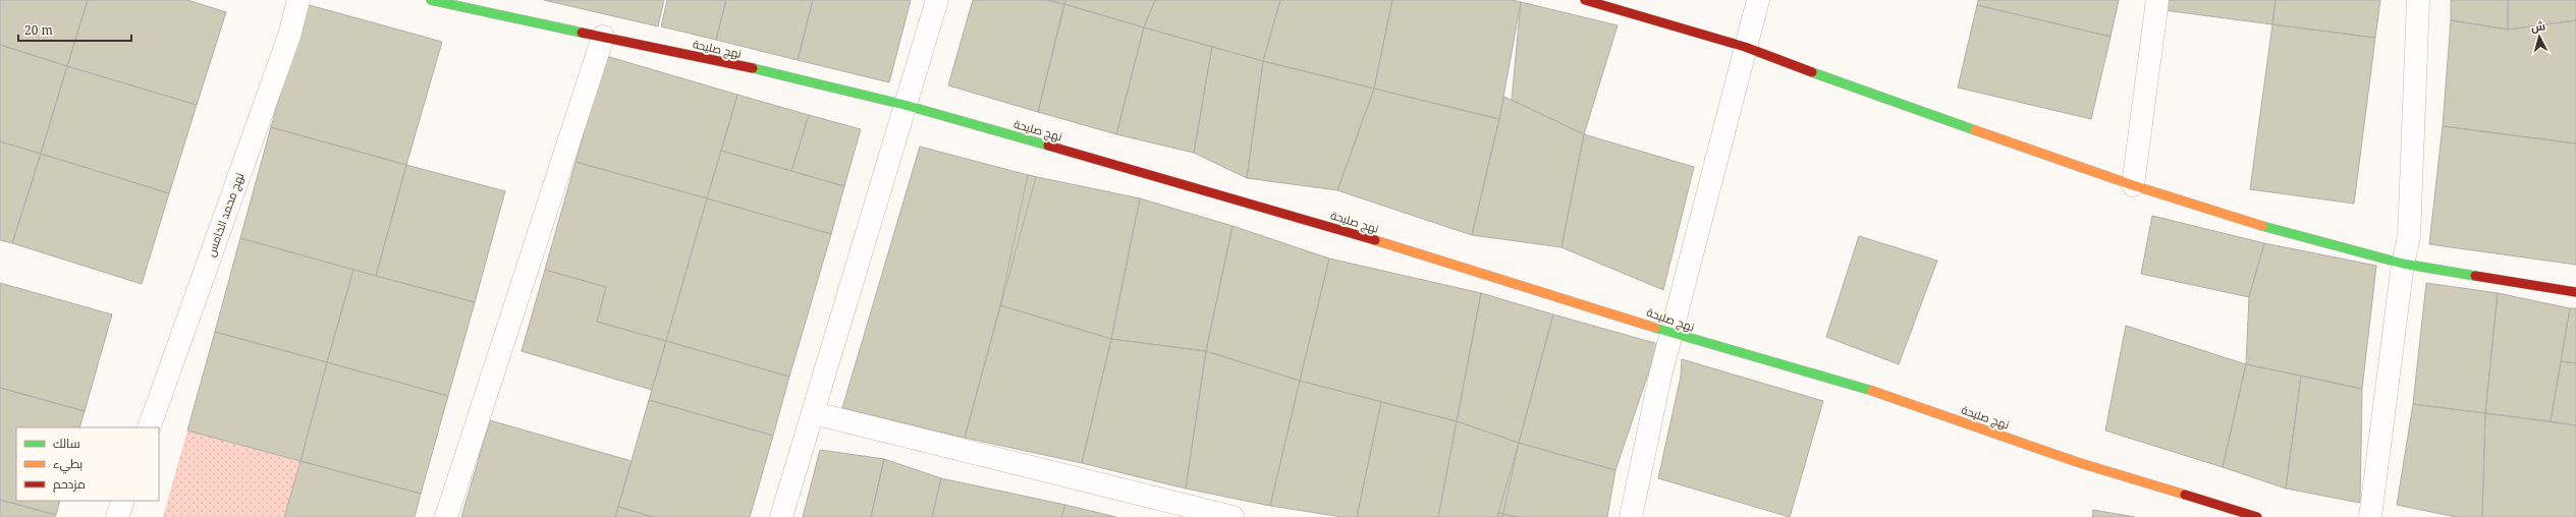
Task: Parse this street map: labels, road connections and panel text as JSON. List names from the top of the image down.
{
  "streets": {
    "street": ["نهج صليحة", "نهج محمد الخامس"]
  },
  "legend": ["سالك", "بطيء", "مزدحم"],
  "scale_bar": "20 m",
  "north": "top"
}
